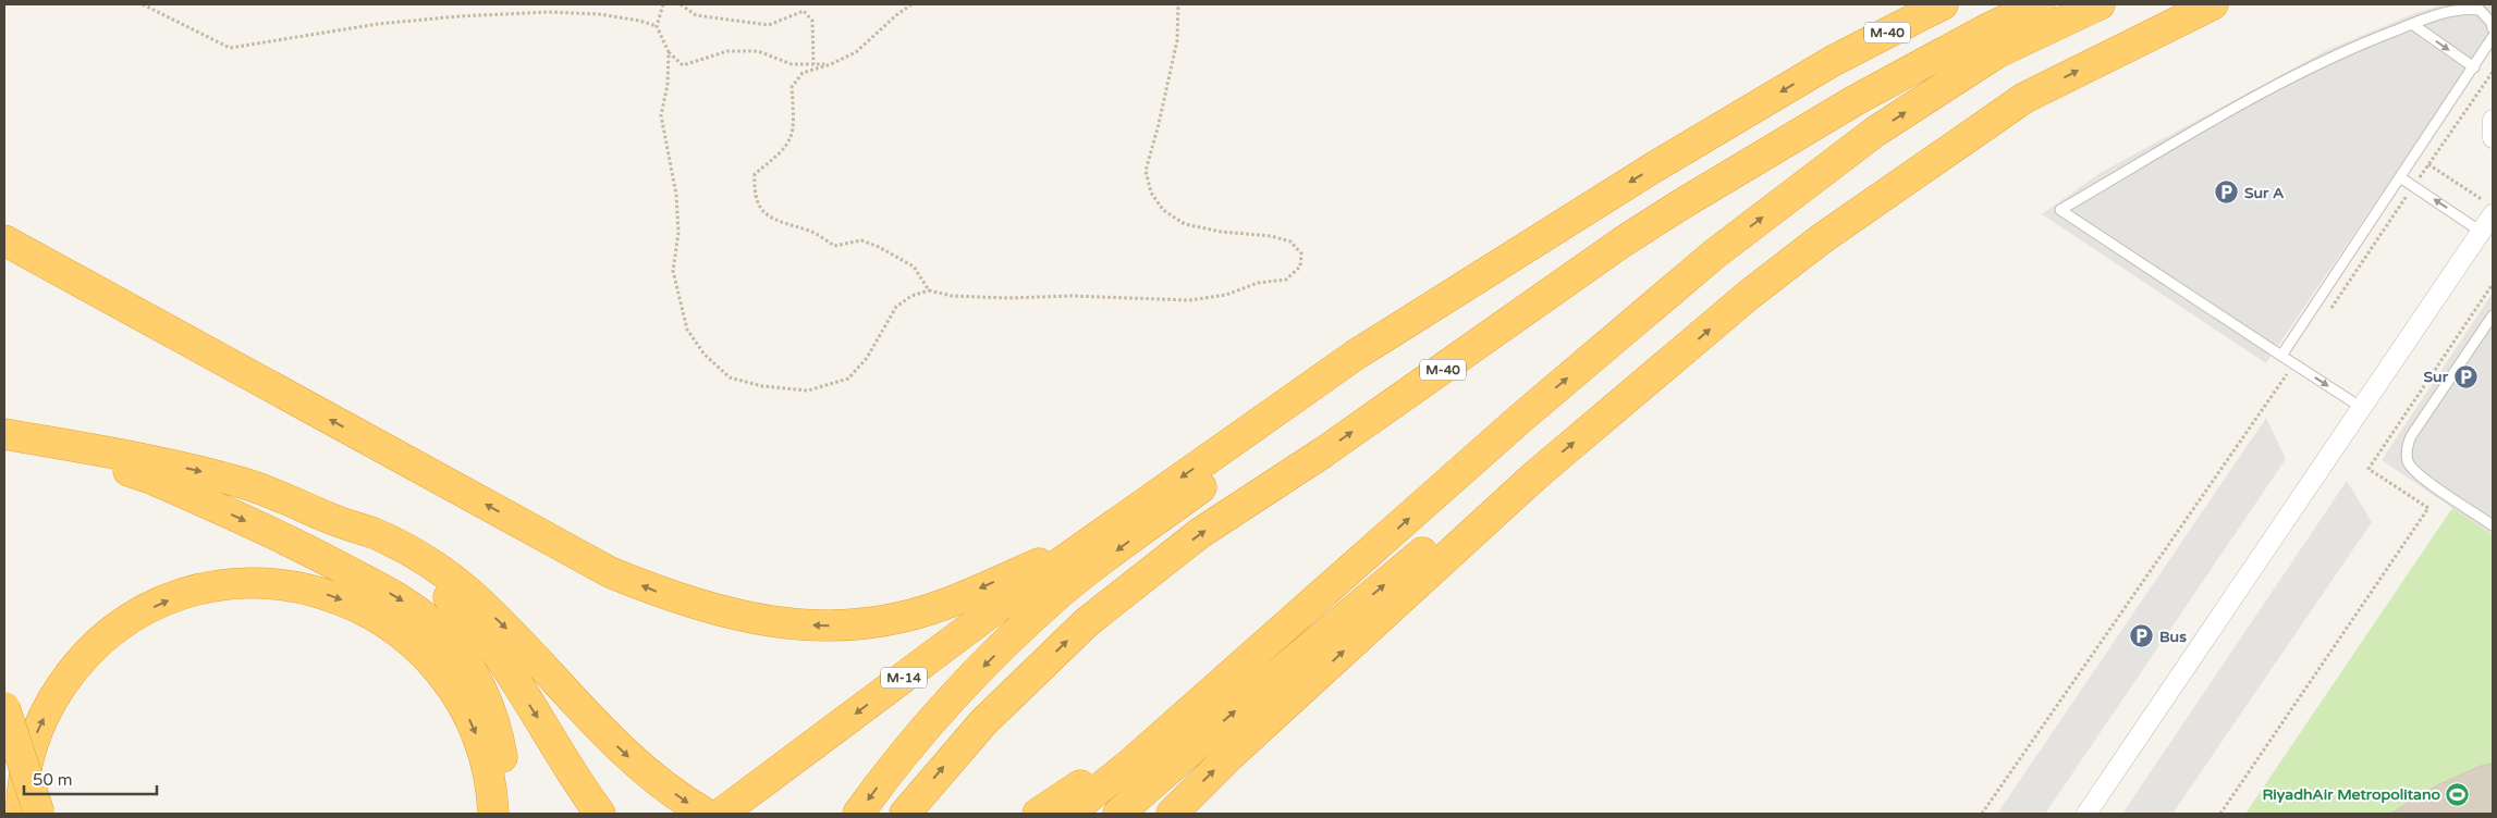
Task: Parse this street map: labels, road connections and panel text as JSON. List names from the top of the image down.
{
  "streets": {
    "highway": ["M-40", "M-14"]
  },
  "places": {
    "parking": ["Sur A", "Sur", "Bus"],
    "sports": ["RiyadhAir Metropolitano"]
  },
  "scale_bar": "50 m"
}
